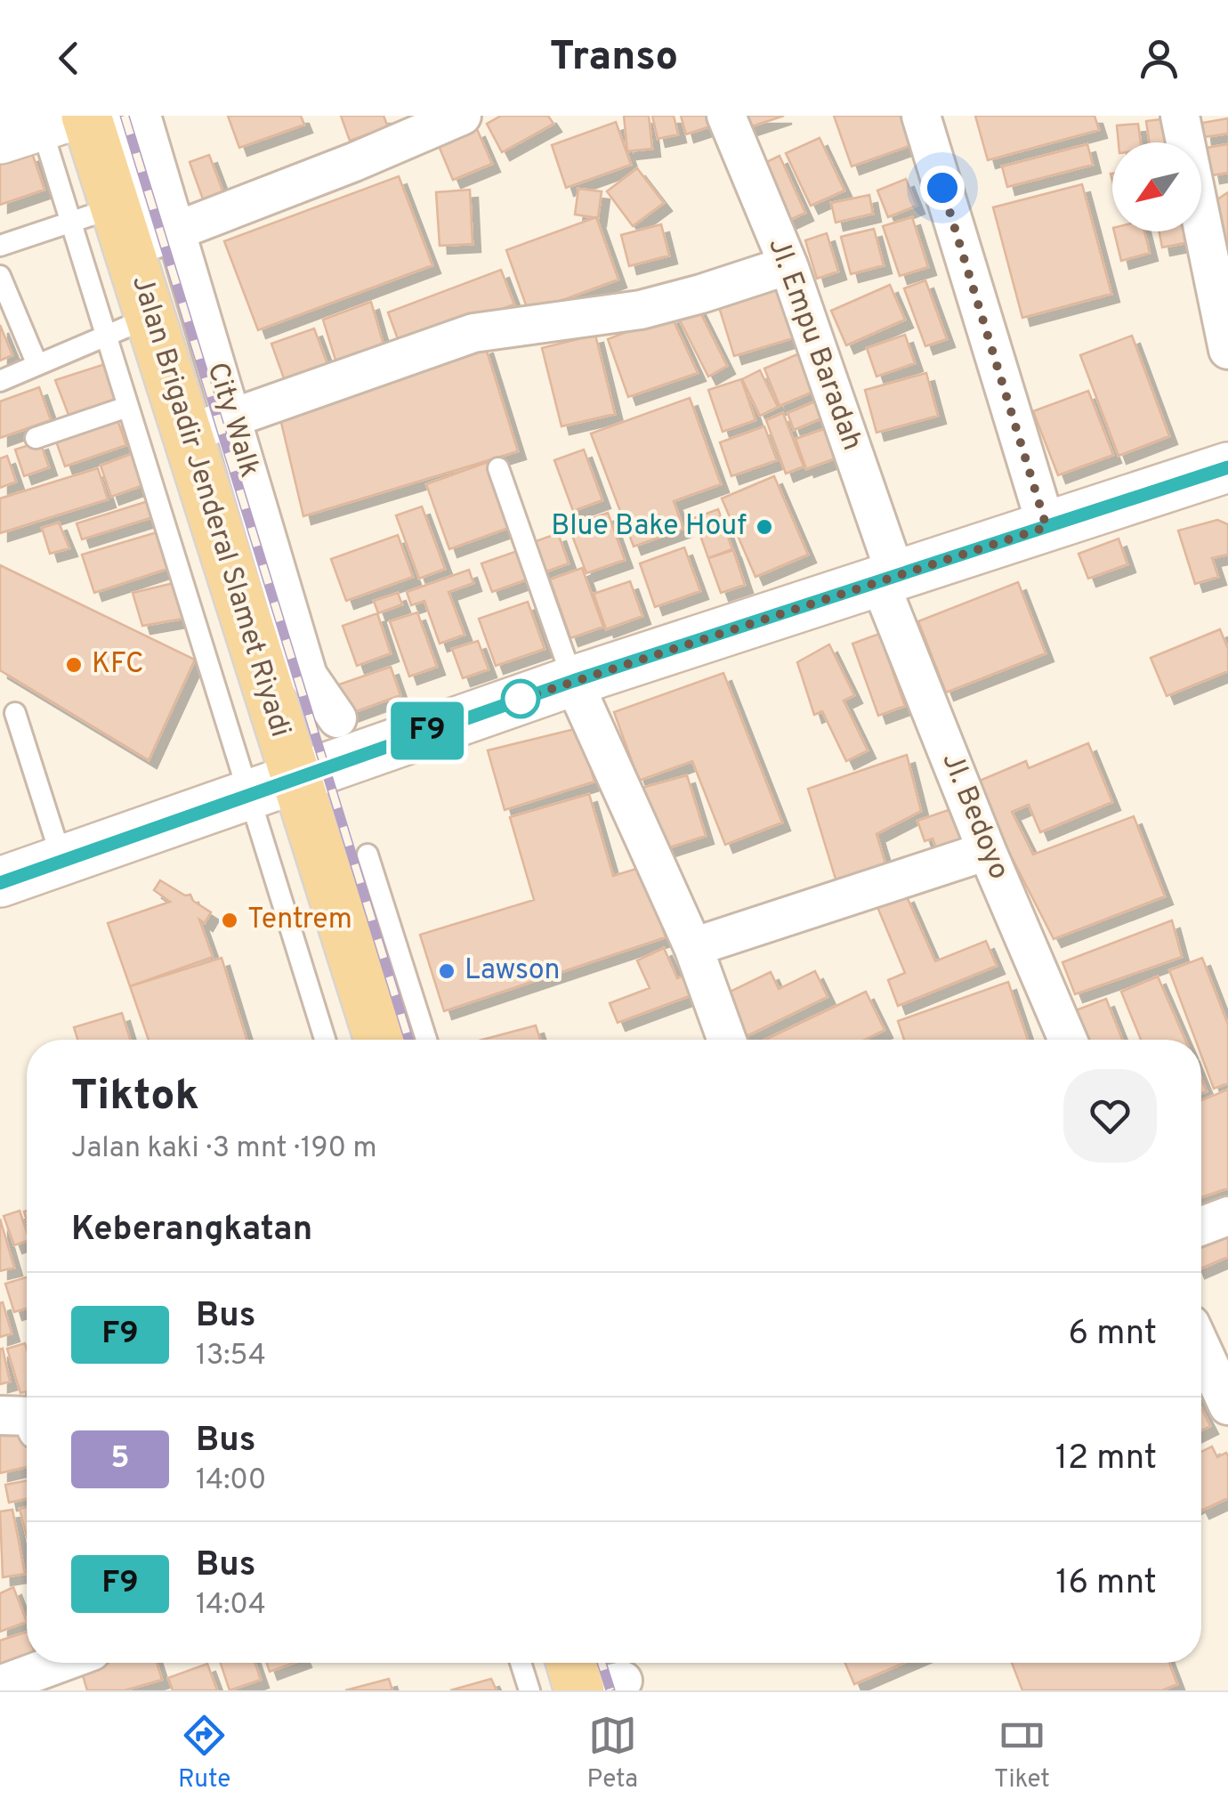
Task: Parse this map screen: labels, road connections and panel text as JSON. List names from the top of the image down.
{
  "streets": {
    "main road": ["Jalan Brigadir Jenderal Slamet Riyadi"],
    "street": ["Jl. Empu Baradah", "City Walk", "Jl. Bedoyo"]
  },
  "crossings": [
    ["Jl. Empu Baradah", "Jl. Bedoyo"],
    ["City Walk", "Jalan Brigadir Jenderal Slamet Riyadi"]
  ],
  "places": [
    "Blue Bake Houf",
    "KFC",
    "Tentrem",
    "Lawson"
  ],
  "lines": ["bus line F9"],
  "north": "bottom left",
  "page": {
    "header": "Transo",
    "on_map": "F9",
    "heading": [
      ["Tiktok", "Jalan kaki · 3 mnt · 190 m"],
      "Keberangkatan"
    ],
    "list": [
      {
        "mark": "F9",
        "name": "Bus",
        "note": "13:54",
        "value": "6 mnt"
      },
      {
        "mark": "5",
        "name": "Bus",
        "note": "14:00",
        "value": "12 mnt"
      },
      {
        "mark": "F9",
        "name": "Bus",
        "note": "14:04",
        "value": "16 mnt"
      }
    ],
    "tabs": ["Rute", "Peta", "Tiket"]
  }
}
